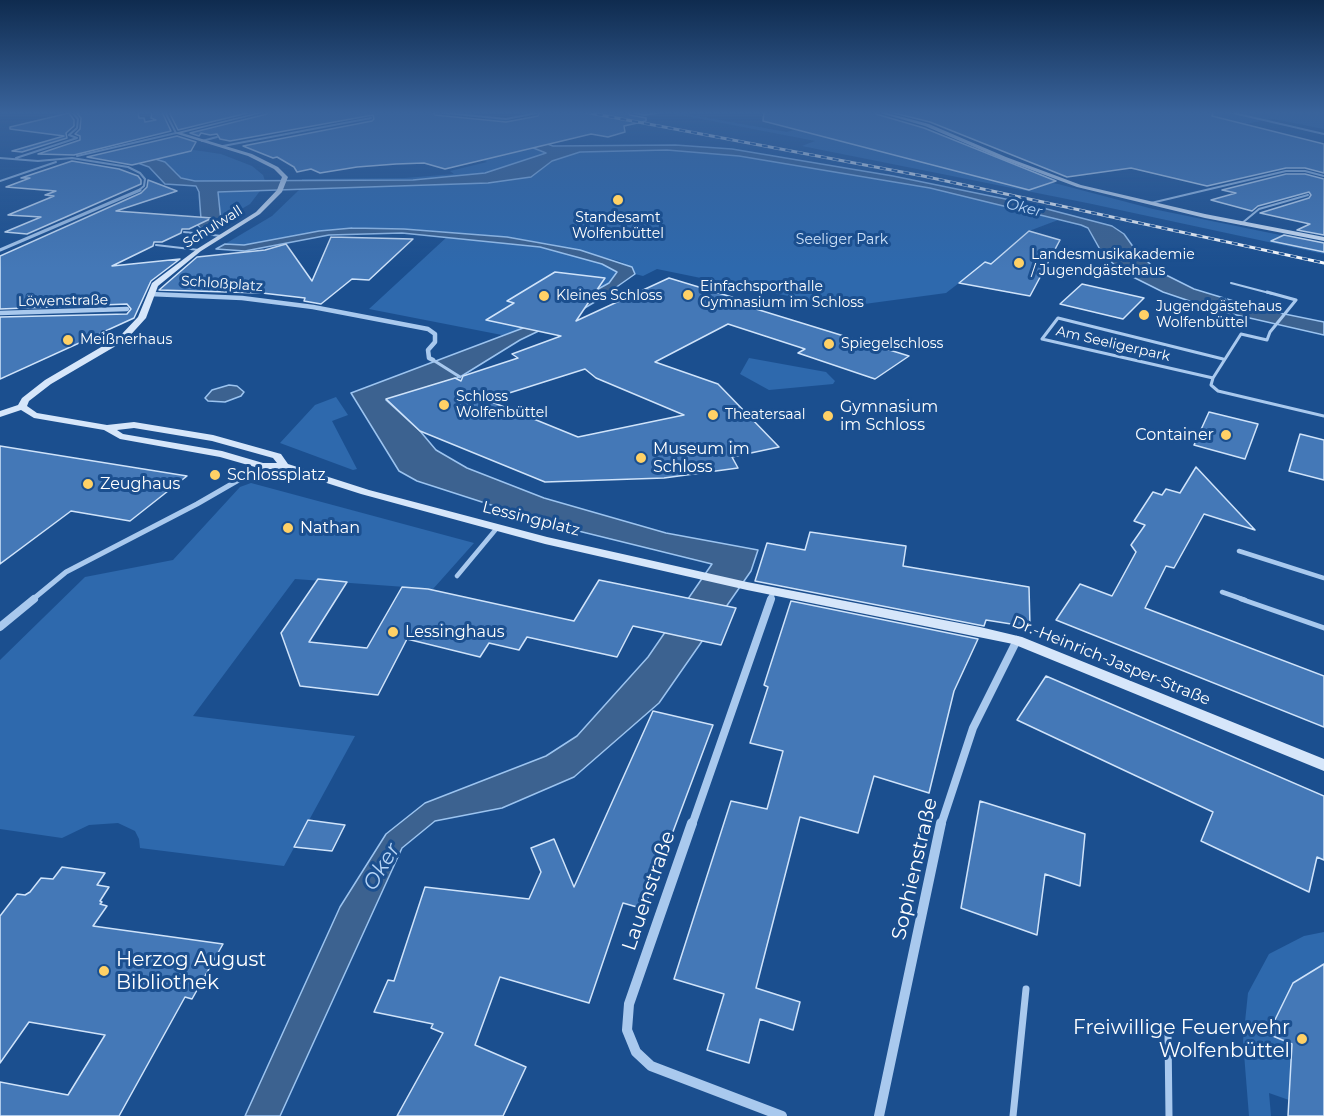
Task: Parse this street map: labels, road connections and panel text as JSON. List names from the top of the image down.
{
  "streets": {
    "street": [
      "Schulwall",
      "Schloßplatz",
      "Löwenstraße",
      "Lessingplatz",
      "Dr.-Heinrich-Jasper-Straße",
      "Sophienstraße",
      "Lauenstraße"
    ],
    "lane": ["Am Seeligerpark"]
  },
  "crossings": [
    ["Schulwall", "Schloßplatz"],
    ["Lessingplatz", "Dr.-Heinrich-Jasper-Straße"],
    ["Lessingplatz", "Lauenstraße"],
    ["Dr.-Heinrich-Jasper-Straße", "Sophienstraße"],
    ["Dr.-Heinrich-Jasper-Straße", "Lauenstraße"]
  ],
  "water": ["Oker"],
  "parks": ["Seeliger Park"],
  "places": [
    "Standesamt Wolfenbüttel",
    "Landesmusikakademie / Jugendgästehaus",
    "Einfachsporthalle Gymnasium im Schloss",
    "Kleines Schloss",
    "Jugendgästehaus Wolfenbüttel",
    "Meißnerhaus",
    "Spiegelschloss",
    "Schloss Wolfenbüttel",
    "Theatersaal",
    "Gymnasium im Schloss",
    "Container",
    "Museum im Schloss",
    "Schlossplatz",
    "Zeughaus",
    "Nathan",
    "Lessinghaus",
    "Herzog August Bibliothek",
    "Freiwillige Feuerwehr Wolfenbüttel"
  ]
}
